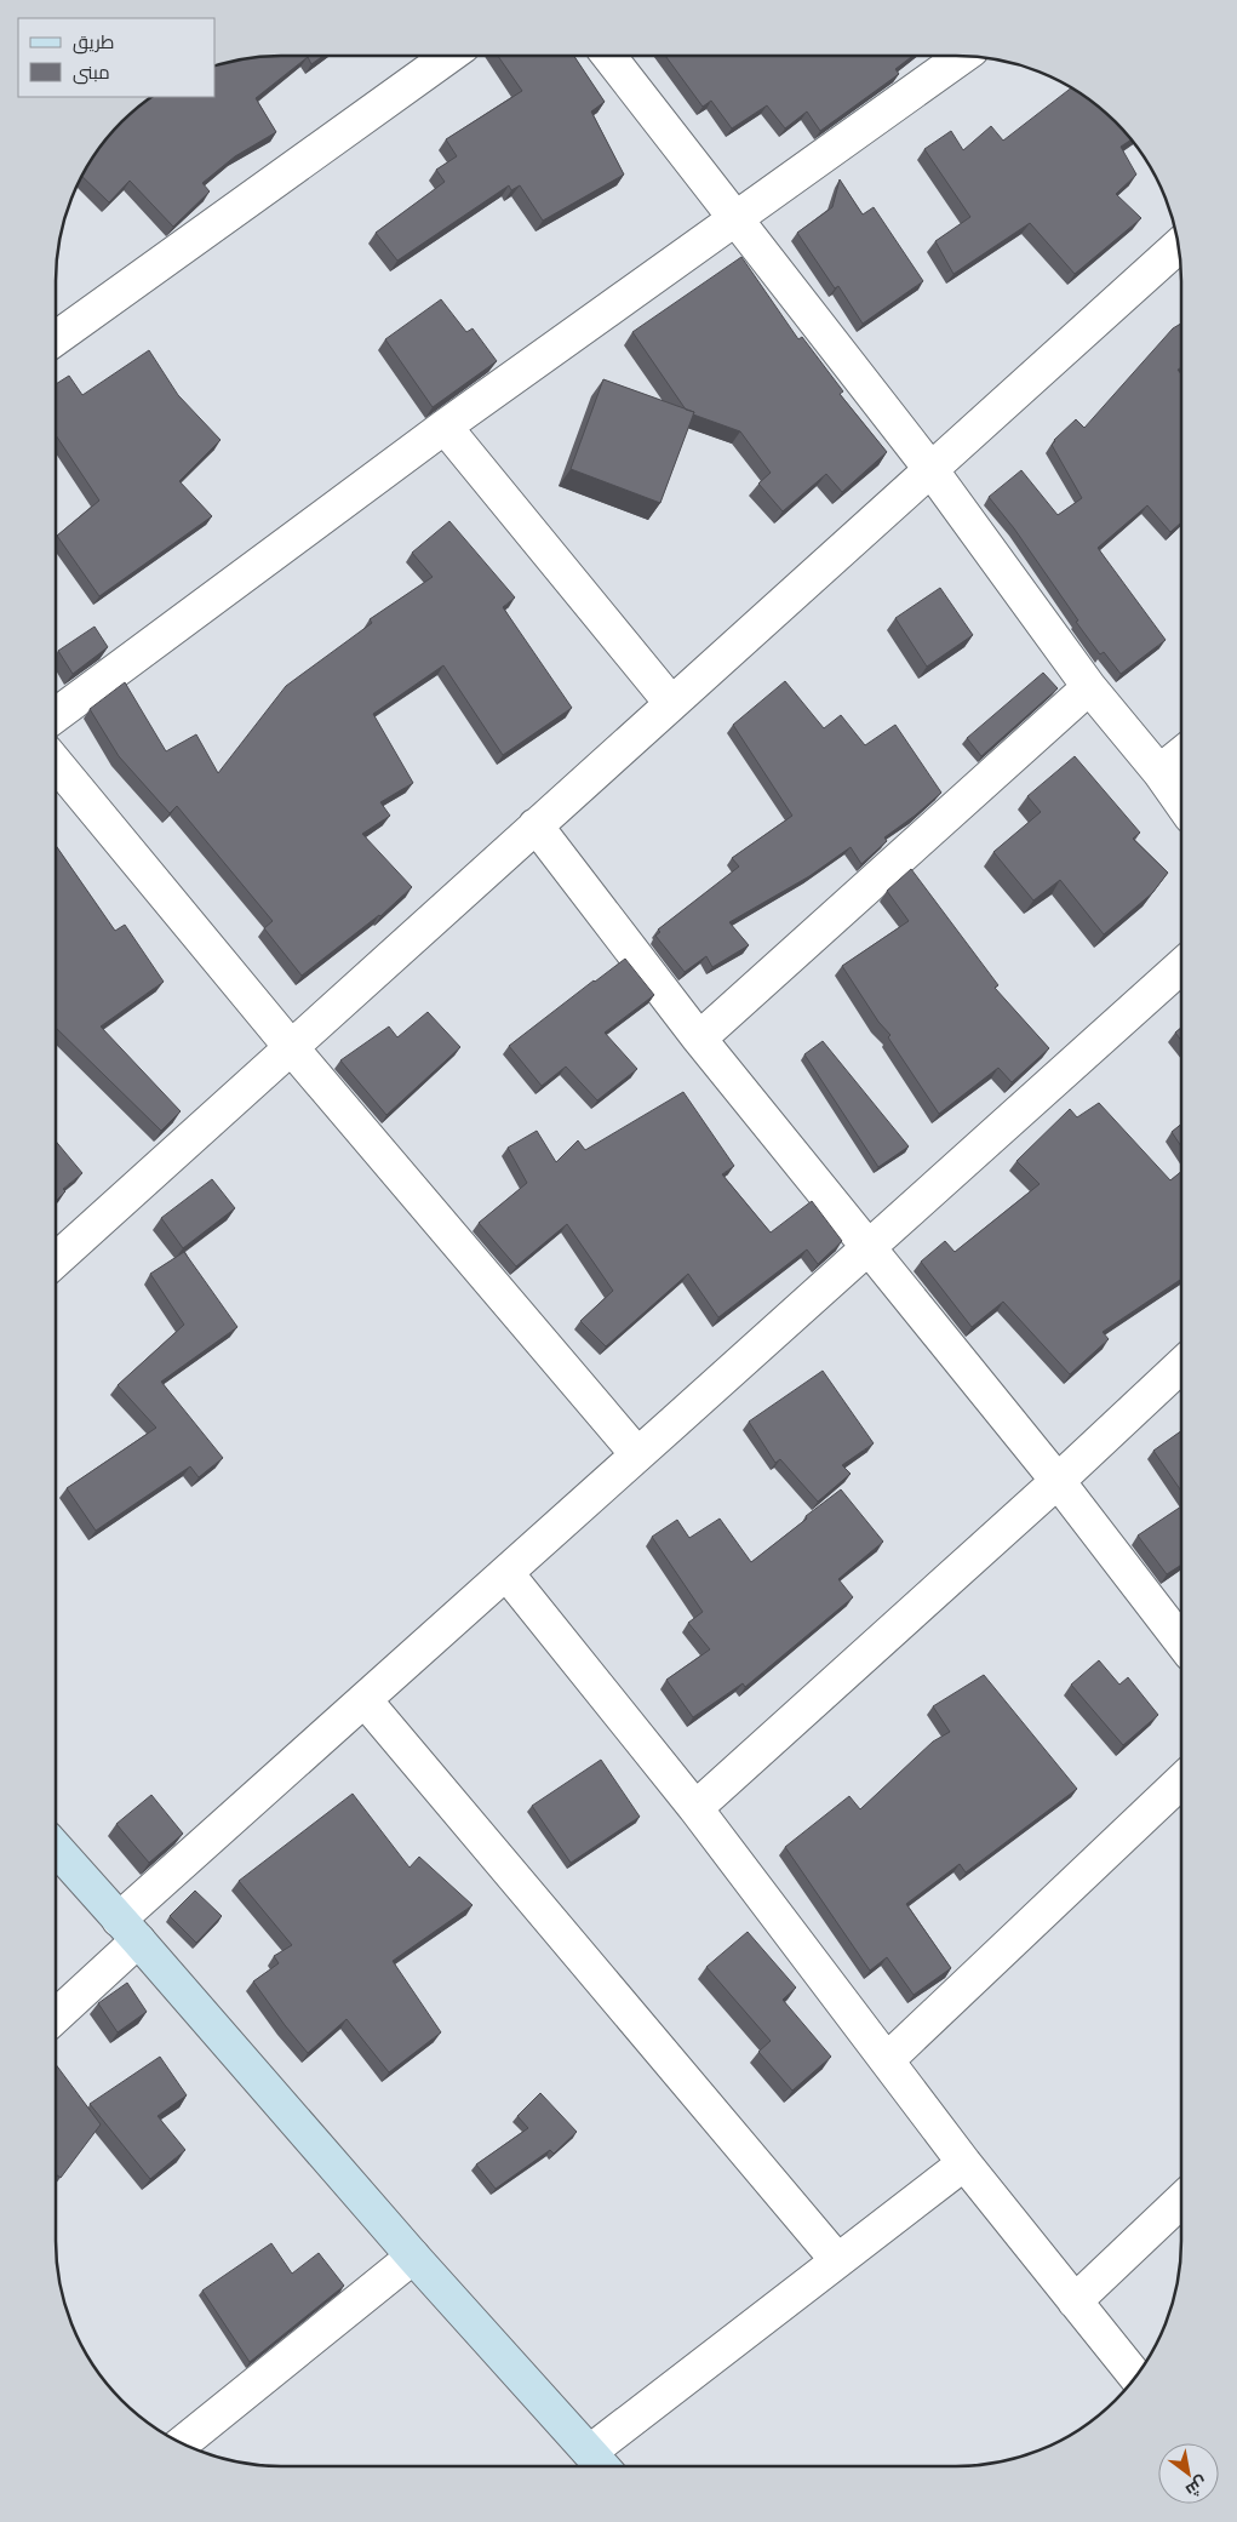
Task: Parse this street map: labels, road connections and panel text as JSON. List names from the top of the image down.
{
  "legend": ["طريق", "مبنى"],
  "north": "bottom right"
}
